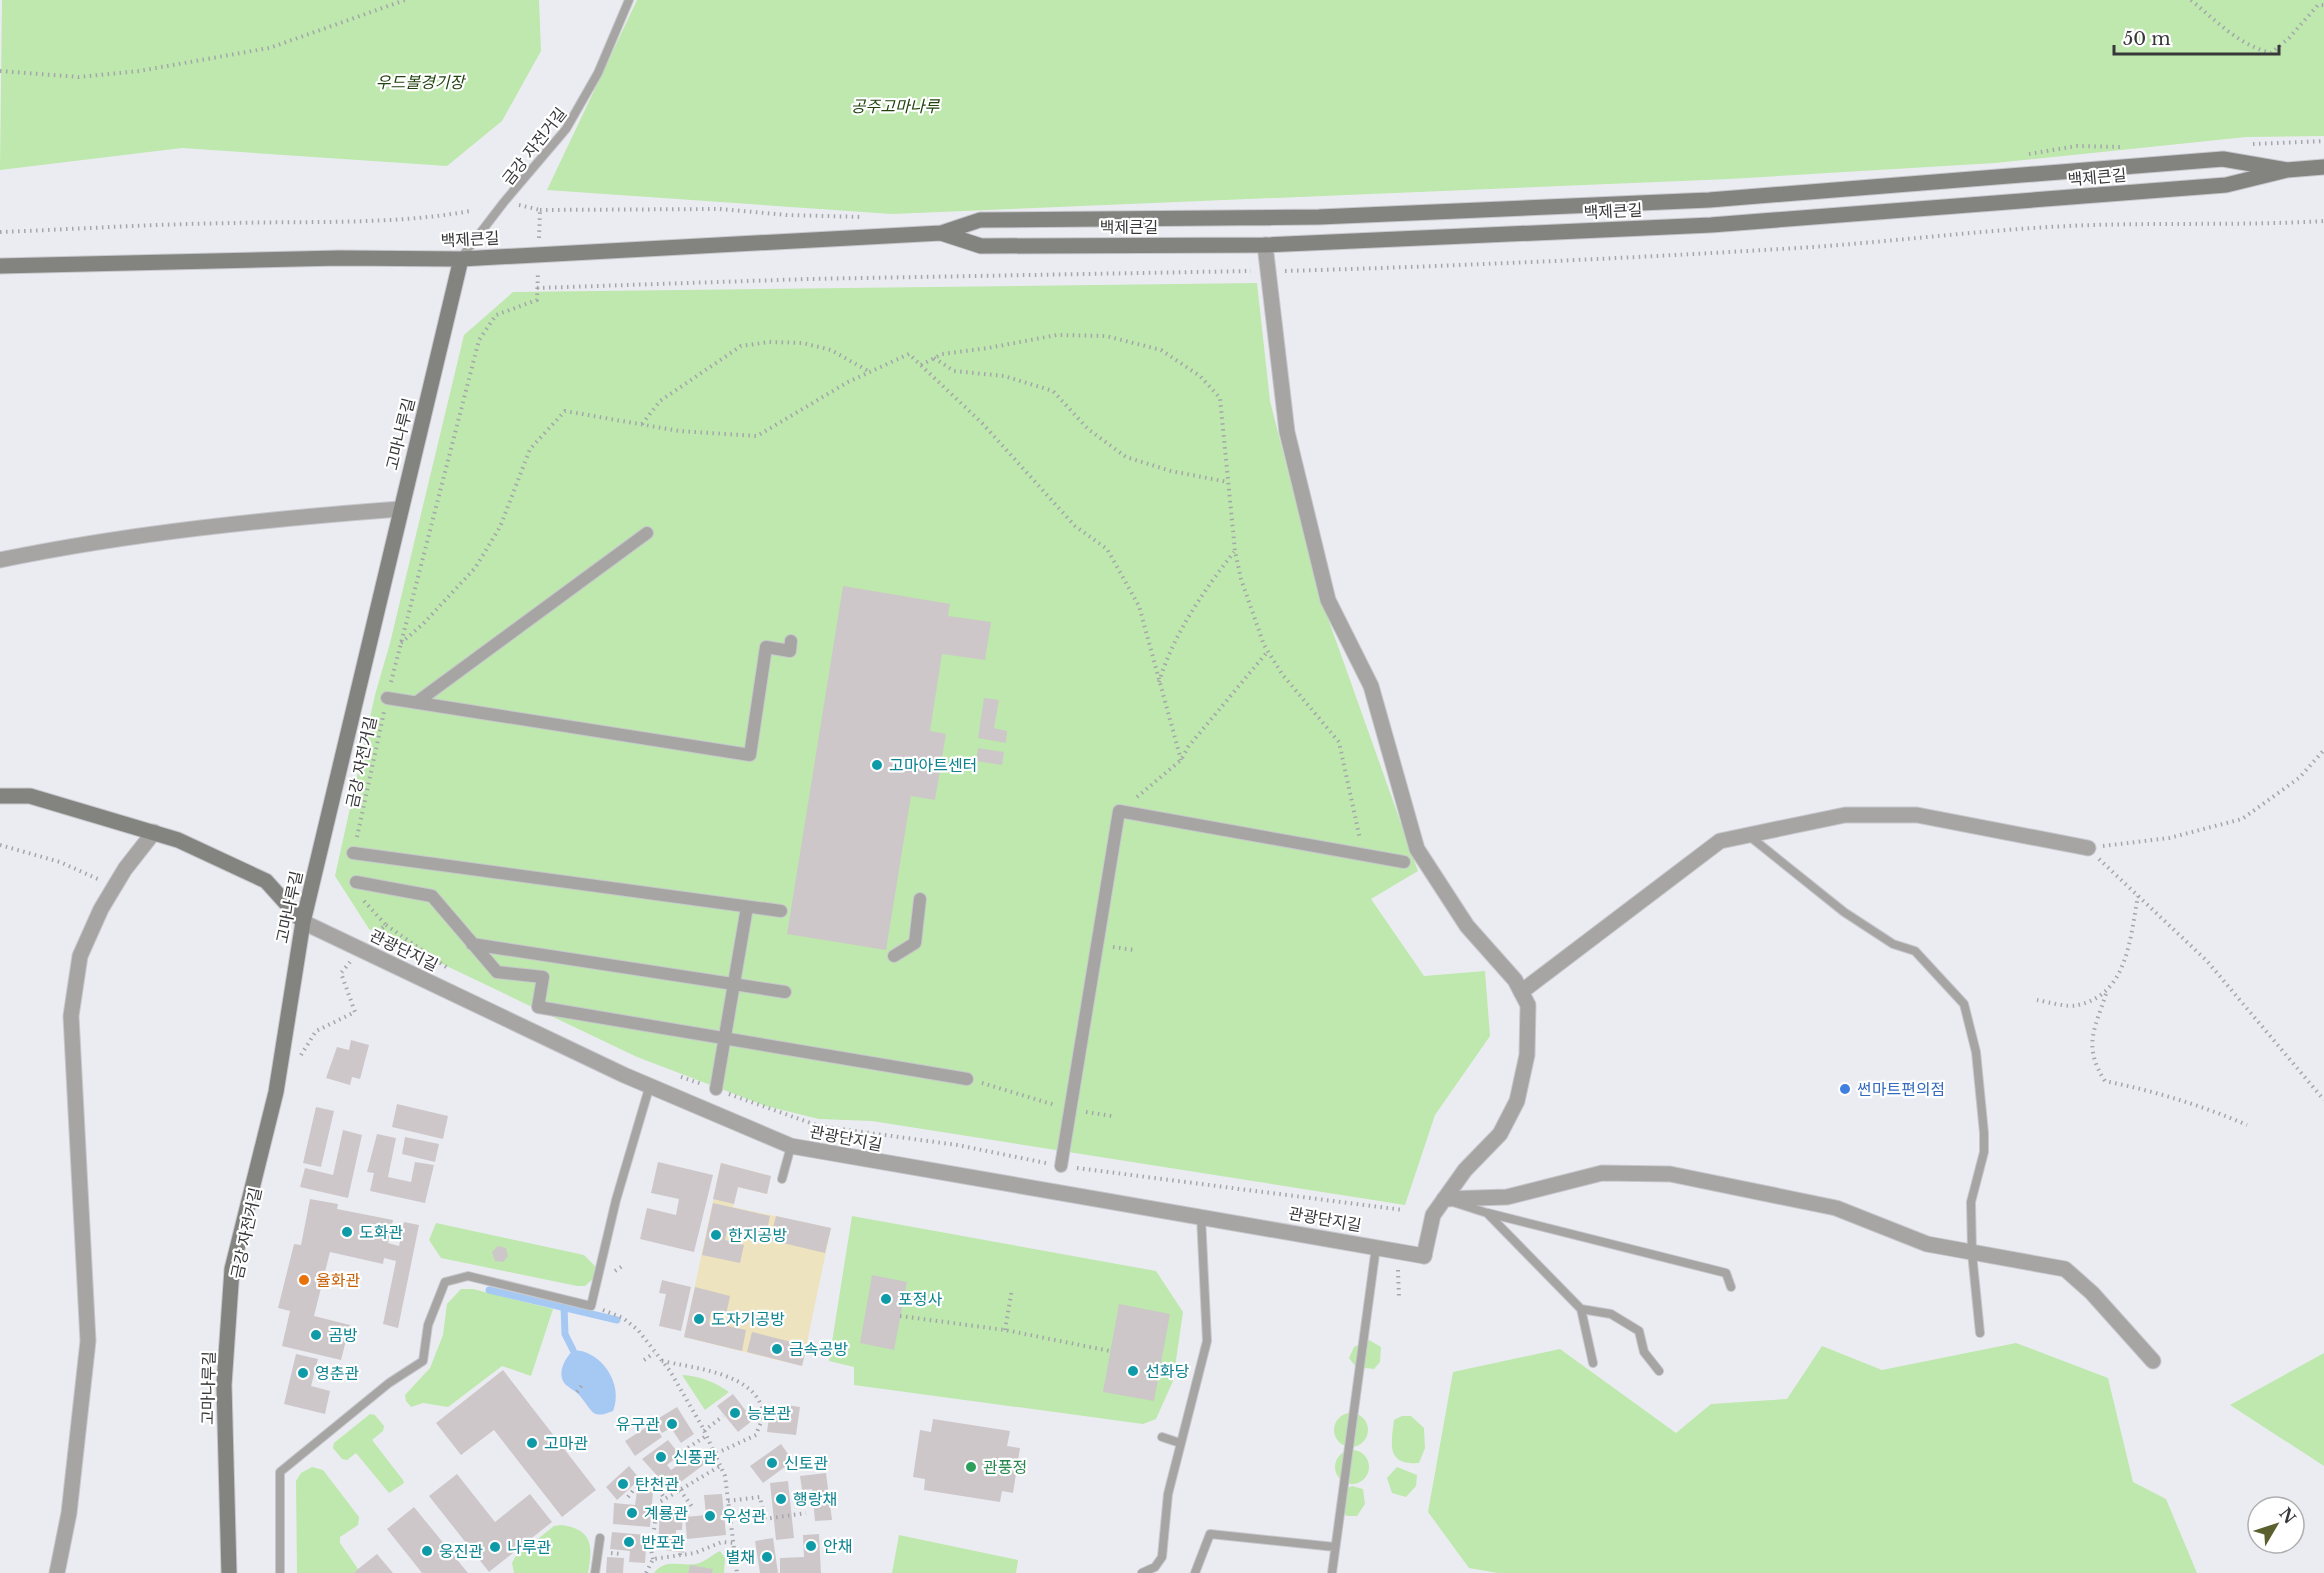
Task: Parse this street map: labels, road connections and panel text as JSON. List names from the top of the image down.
{
  "streets": {
    "main road": ["백제큰길", "고마나루길"],
    "street": ["관광단지길"],
    "path": ["금강 자전거길"]
  },
  "crossings": [
    ["백제큰길", "고마나루길"],
    ["고마나루길", "관광단지길"]
  ],
  "parks": ["우드볼경기장", "공주고마나루"],
  "places": [
    "고마아트센터",
    "썬마트편의점",
    "도화관",
    "한지공방",
    "율화관",
    "포정사",
    "도자기공방",
    "곰방",
    "금속공방",
    "선화당",
    "영춘관",
    "능본관",
    "유구관",
    "고마관",
    "신풍관",
    "신토관",
    "관풍정",
    "탄천관",
    "행랑채",
    "계룡관",
    "우성관",
    "반포관",
    "안채",
    "나루관",
    "웅진관",
    "별채"
  ],
  "scale_bar": "50 m",
  "north": "top right"
}
